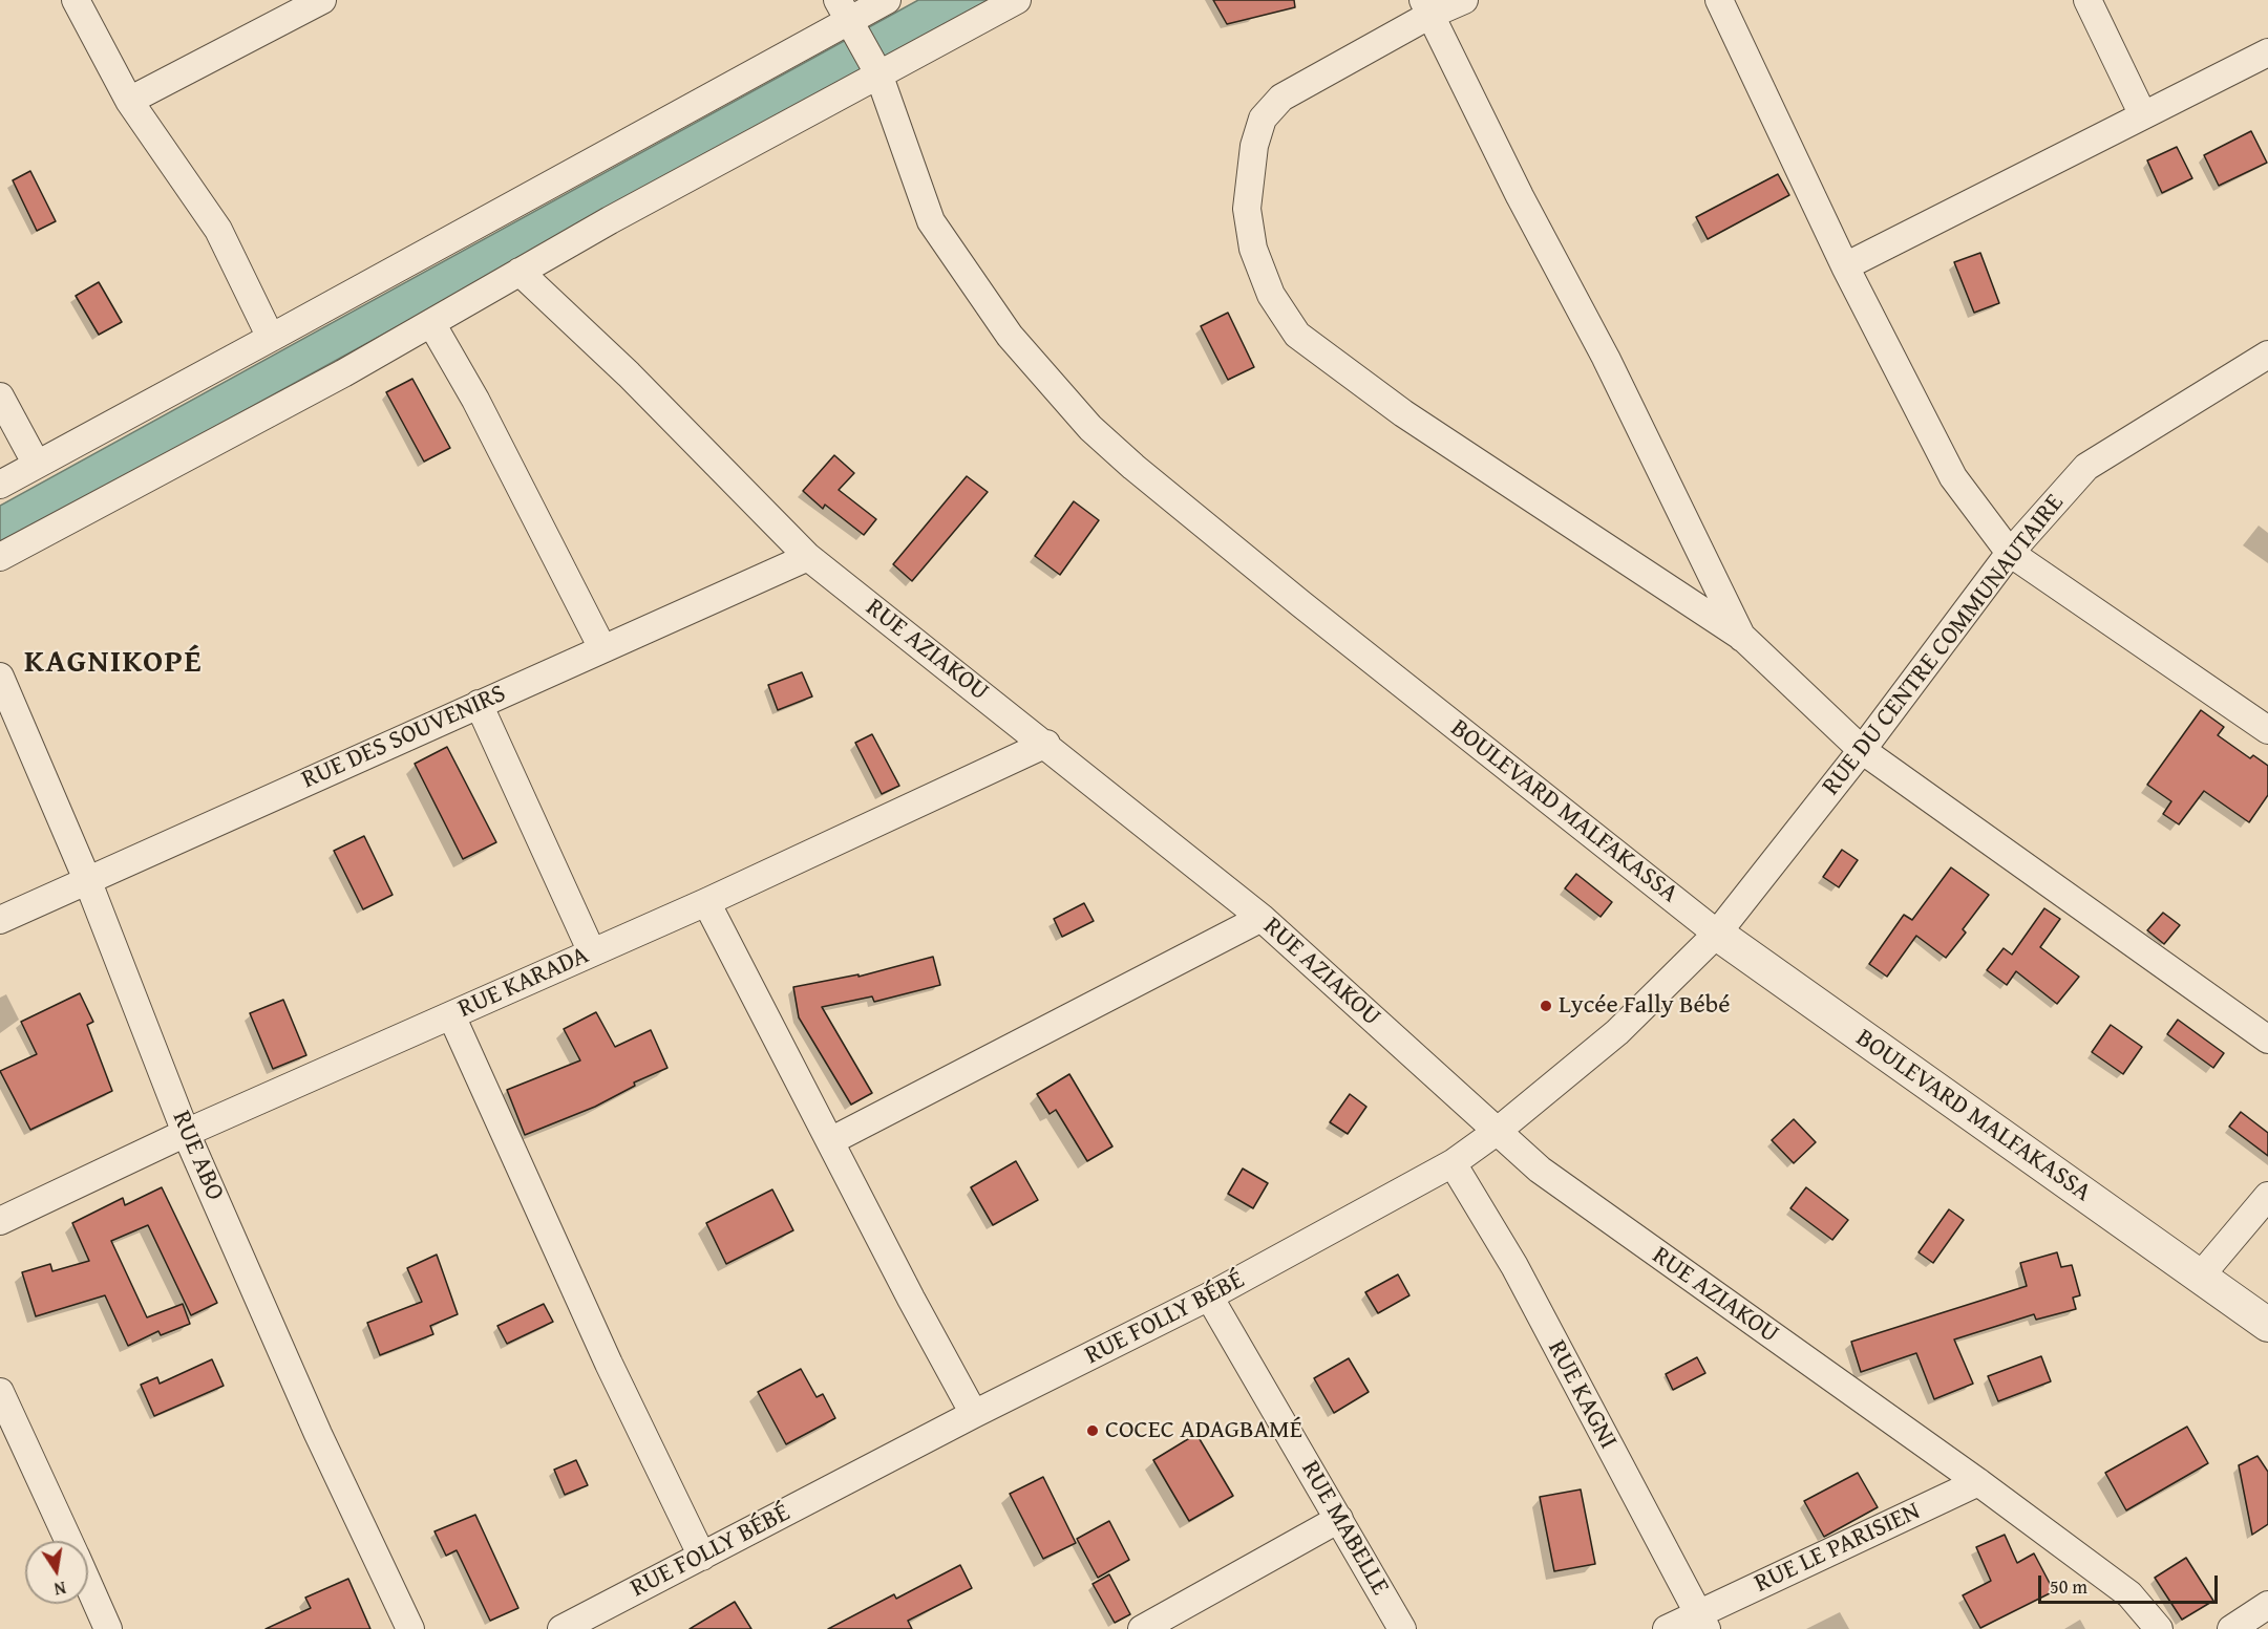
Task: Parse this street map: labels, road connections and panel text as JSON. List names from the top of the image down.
{
  "streets": {
    "street": [
      "RUE DU CENTRE COMMUNAUTAIRE",
      "RUE AZIAKOU",
      "RUE DES SOUVENIRS",
      "BOULEVARD MALFAKASSA",
      "RUE KARADA",
      "RUE ABO",
      "RUE FOLLY BÉBÉ",
      "RUE KAGNI",
      "RUE MABELLE",
      "RUE LE PARISIEN"
    ]
  },
  "crossings": [
    ["RUE DU CENTRE COMMUNAUTAIRE", "BOULEVARD MALFAKASSA"],
    ["RUE DU CENTRE COMMUNAUTAIRE", "RUE FOLLY BÉBÉ"],
    ["RUE AZIAKOU", "RUE DES SOUVENIRS"],
    ["RUE AZIAKOU", "RUE KARADA"],
    ["RUE AZIAKOU", "RUE FOLLY BÉBÉ"],
    ["RUE AZIAKOU", "RUE LE PARISIEN"],
    ["RUE DES SOUVENIRS", "RUE ABO"],
    ["BOULEVARD MALFAKASSA", "RUE FOLLY BÉBÉ"],
    ["RUE KARADA", "RUE ABO"],
    ["RUE FOLLY BÉBÉ", "RUE KAGNI"],
    ["RUE FOLLY BÉBÉ", "RUE MABELLE"],
    ["RUE KAGNI", "RUE LE PARISIEN"]
  ],
  "districts": ["KAGNIKOPÉ"],
  "places": ["Lycée Fally Bébé", "COCEC ADAGBAMÉ"],
  "scale_bar": "50 m",
  "north": "bottom"
}
